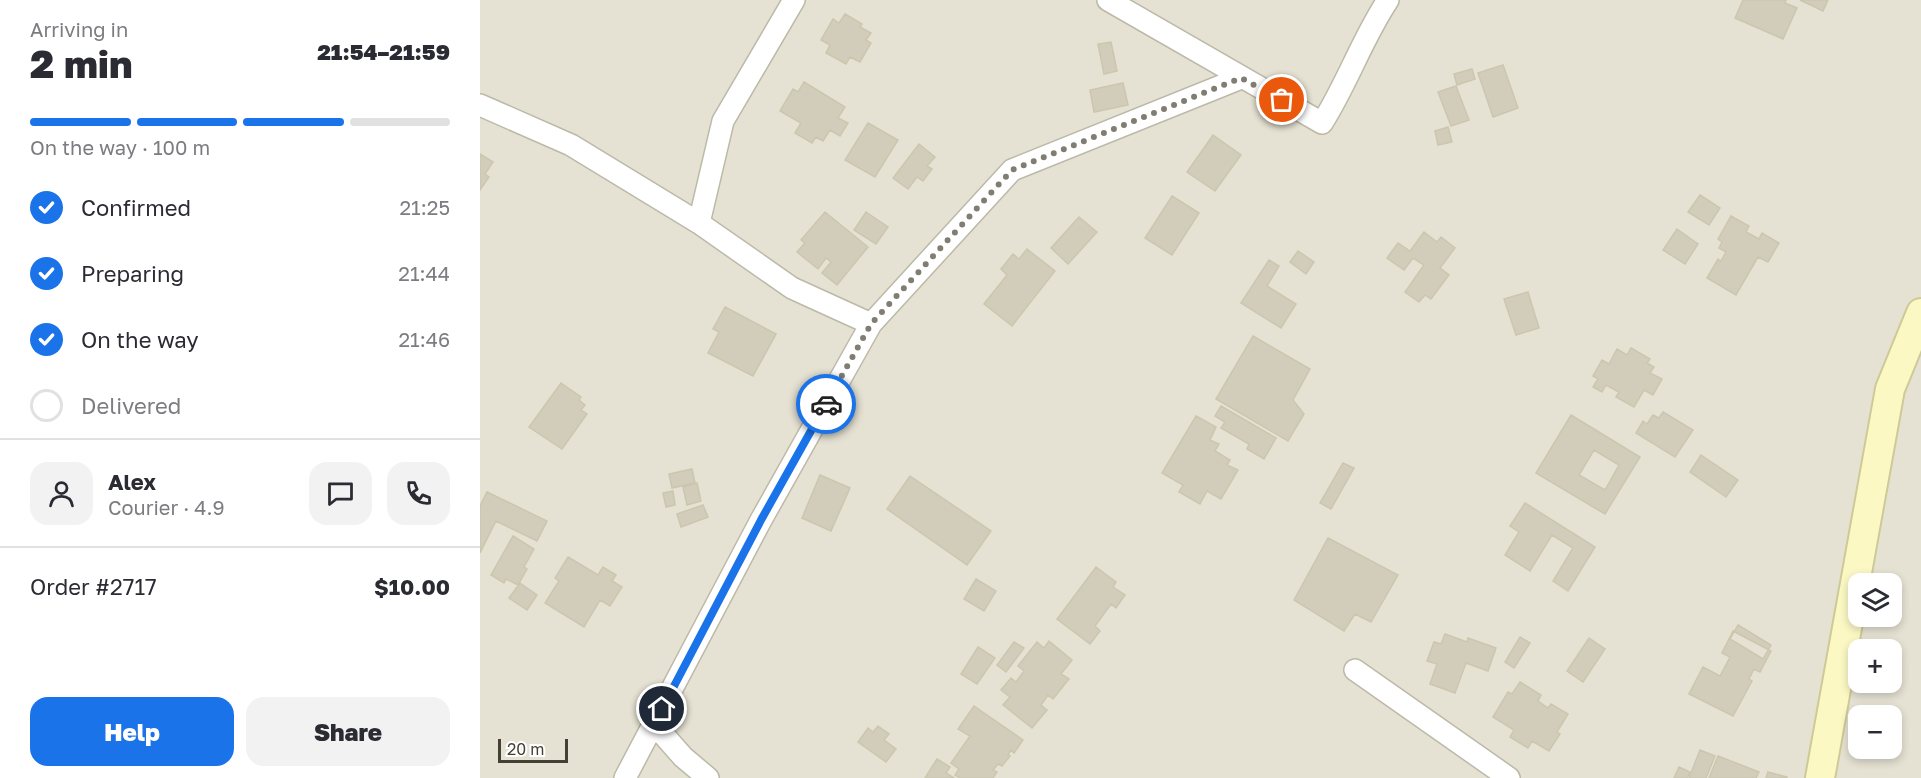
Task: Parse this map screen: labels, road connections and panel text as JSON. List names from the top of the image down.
{
  "scale_bar": "20 m",
  "page": {
    "heading": ["2 min", "Arriving in", "21:54–21:59"],
    "panel": [
      "Alex",
      "Courier · 4.9",
      "Order #2717",
      "$10.00"
    ],
    "bar": "On the way · 100 m",
    "list": [
      ["Confirmed", "21:25"],
      ["Preparing", "21:44"],
      ["On the way", "21:46"],
      "Delivered"
    ],
    "map_buttons": ["+", "−"],
    "buttons": ["Help", "Share"],
    "scale": "20 m"
  }
}
